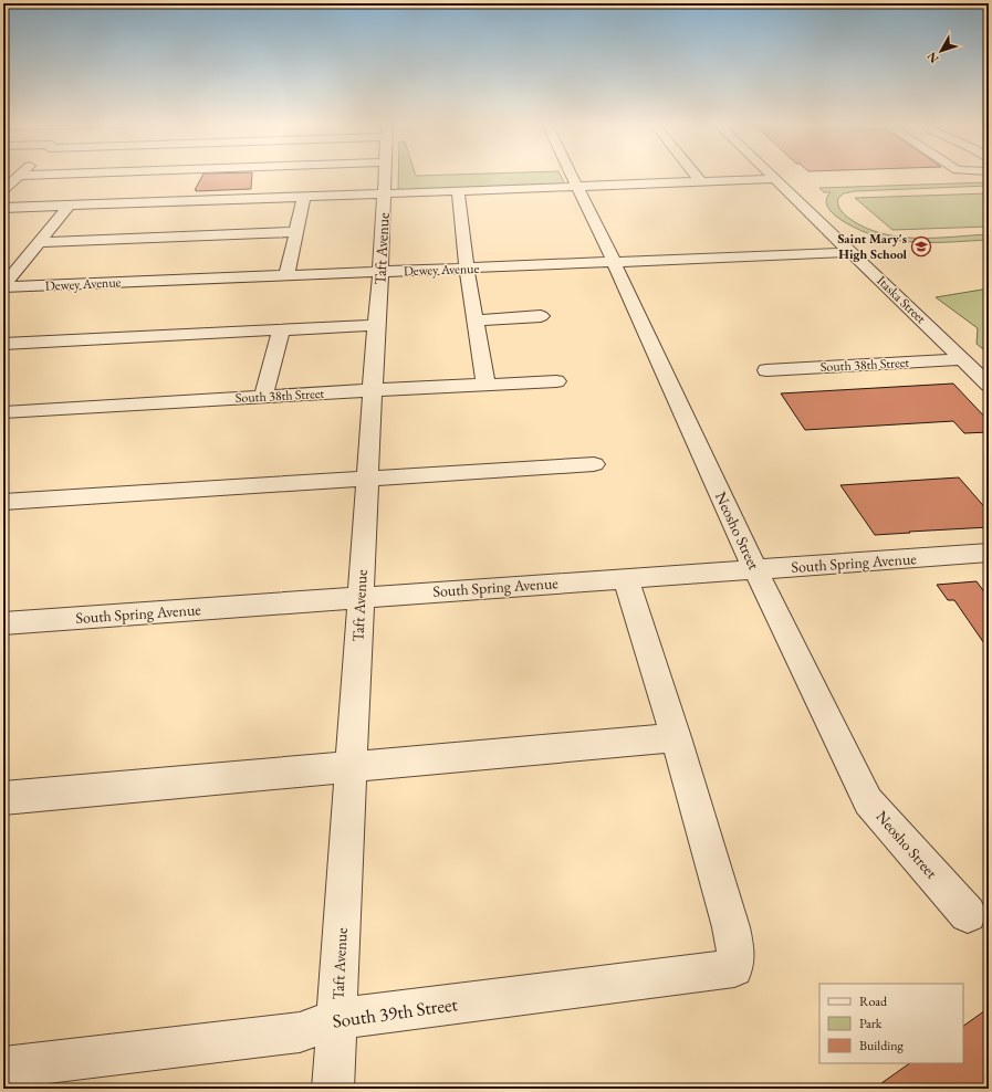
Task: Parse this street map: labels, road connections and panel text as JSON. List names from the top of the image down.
{
  "streets": {
    "street": [
      "Taft Avenue",
      "Dewey Avenue",
      "Itaska Street",
      "South 38th Street",
      "Neosho Street",
      "South Spring Avenue",
      "South 39th Street"
    ]
  },
  "crossings": [
    ["Taft Avenue", "Dewey Avenue"],
    ["Taft Avenue", "South 38th Street"],
    ["Taft Avenue", "South Spring Avenue"],
    ["Taft Avenue", "South 39th Street"],
    ["Dewey Avenue", "Itaska Street"],
    ["Dewey Avenue", "Neosho Street"],
    ["Itaska Street", "South 38th Street"],
    ["Neosho Street", "South Spring Avenue"]
  ],
  "places": {
    "school or university": ["Saint Mary's High School"]
  },
  "legend": ["Road", "Park", "Building"],
  "north": "bottom left"
}
